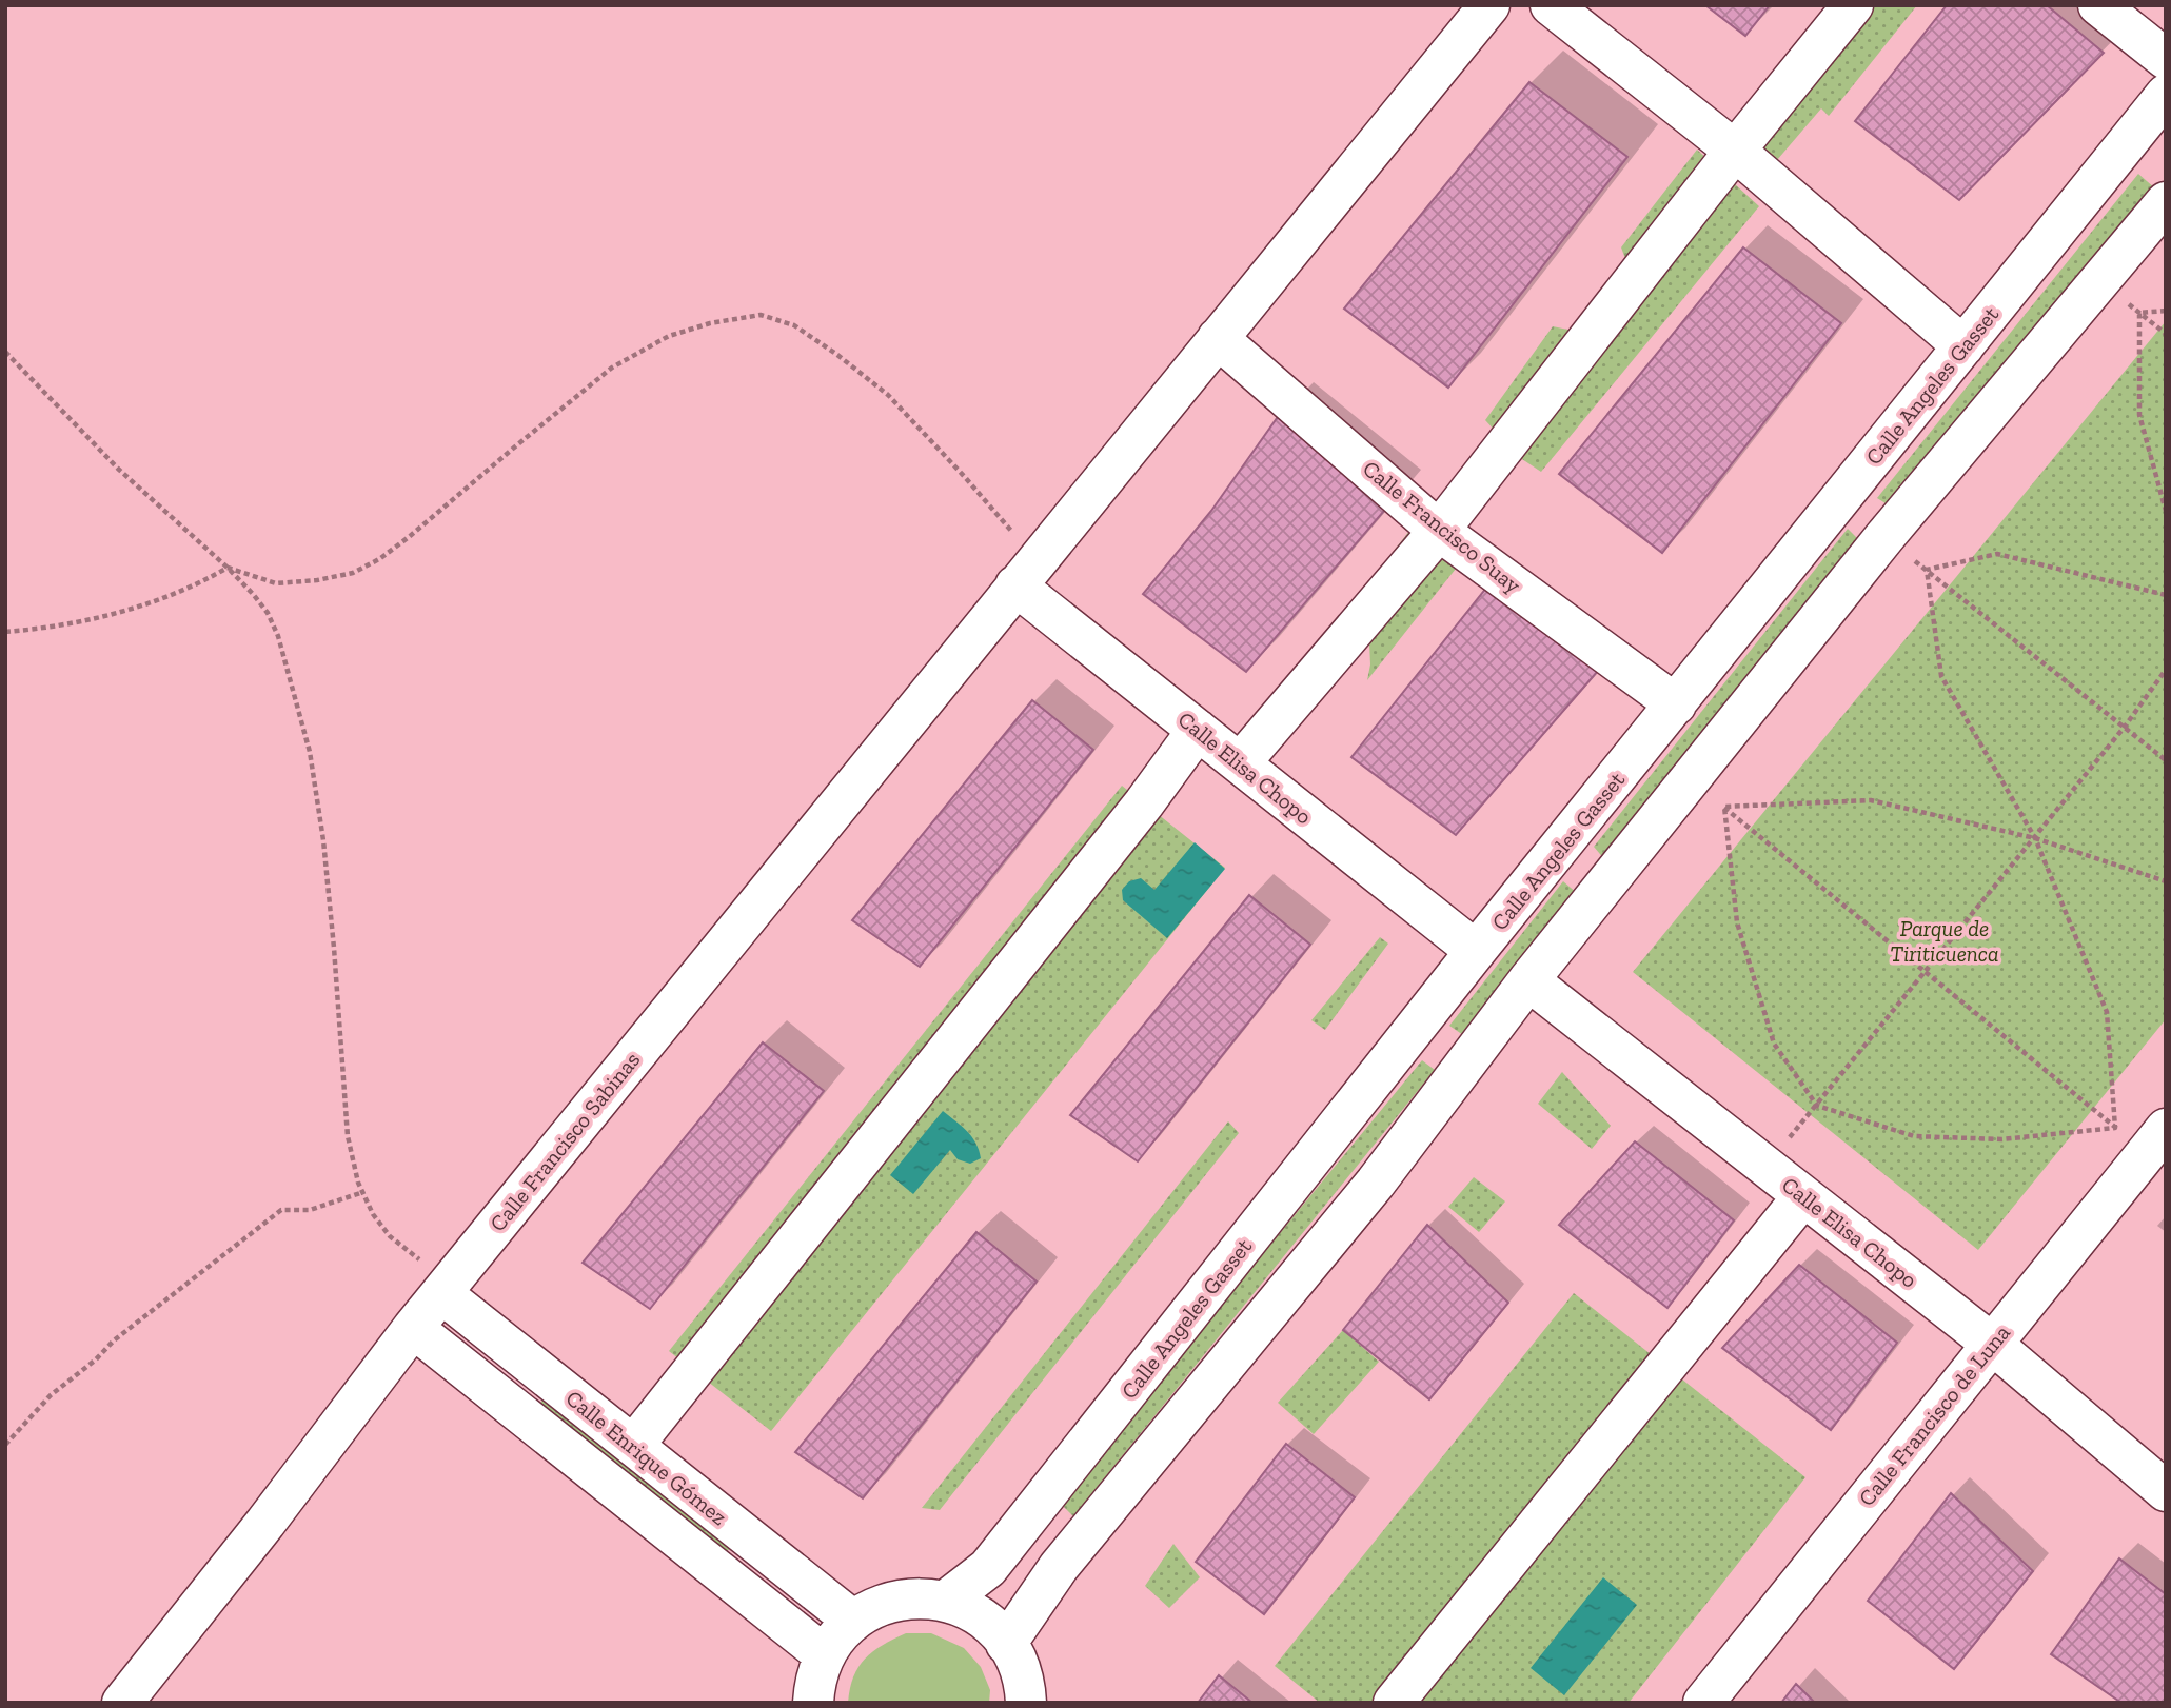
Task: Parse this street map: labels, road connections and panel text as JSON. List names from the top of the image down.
{
  "streets": {
    "street": [
      "Calle Angeles Gasset",
      "Calle Francisco Suay",
      "Calle Elisa Chopo",
      "Calle Francisco Sabinas",
      "Calle Francisco de Luna",
      "Calle Enrique Gómez"
    ]
  },
  "crossings": [
    ["Calle Angeles Gasset", "Calle Francisco Suay"],
    ["Calle Angeles Gasset", "Calle Elisa Chopo"],
    ["Calle Elisa Chopo", "Calle Francisco Sabinas"],
    ["Calle Elisa Chopo", "Calle Francisco de Luna"],
    ["Calle Francisco Sabinas", "Calle Enrique Gómez"]
  ],
  "parks": ["Parque de Tiriticuenca"]
}
